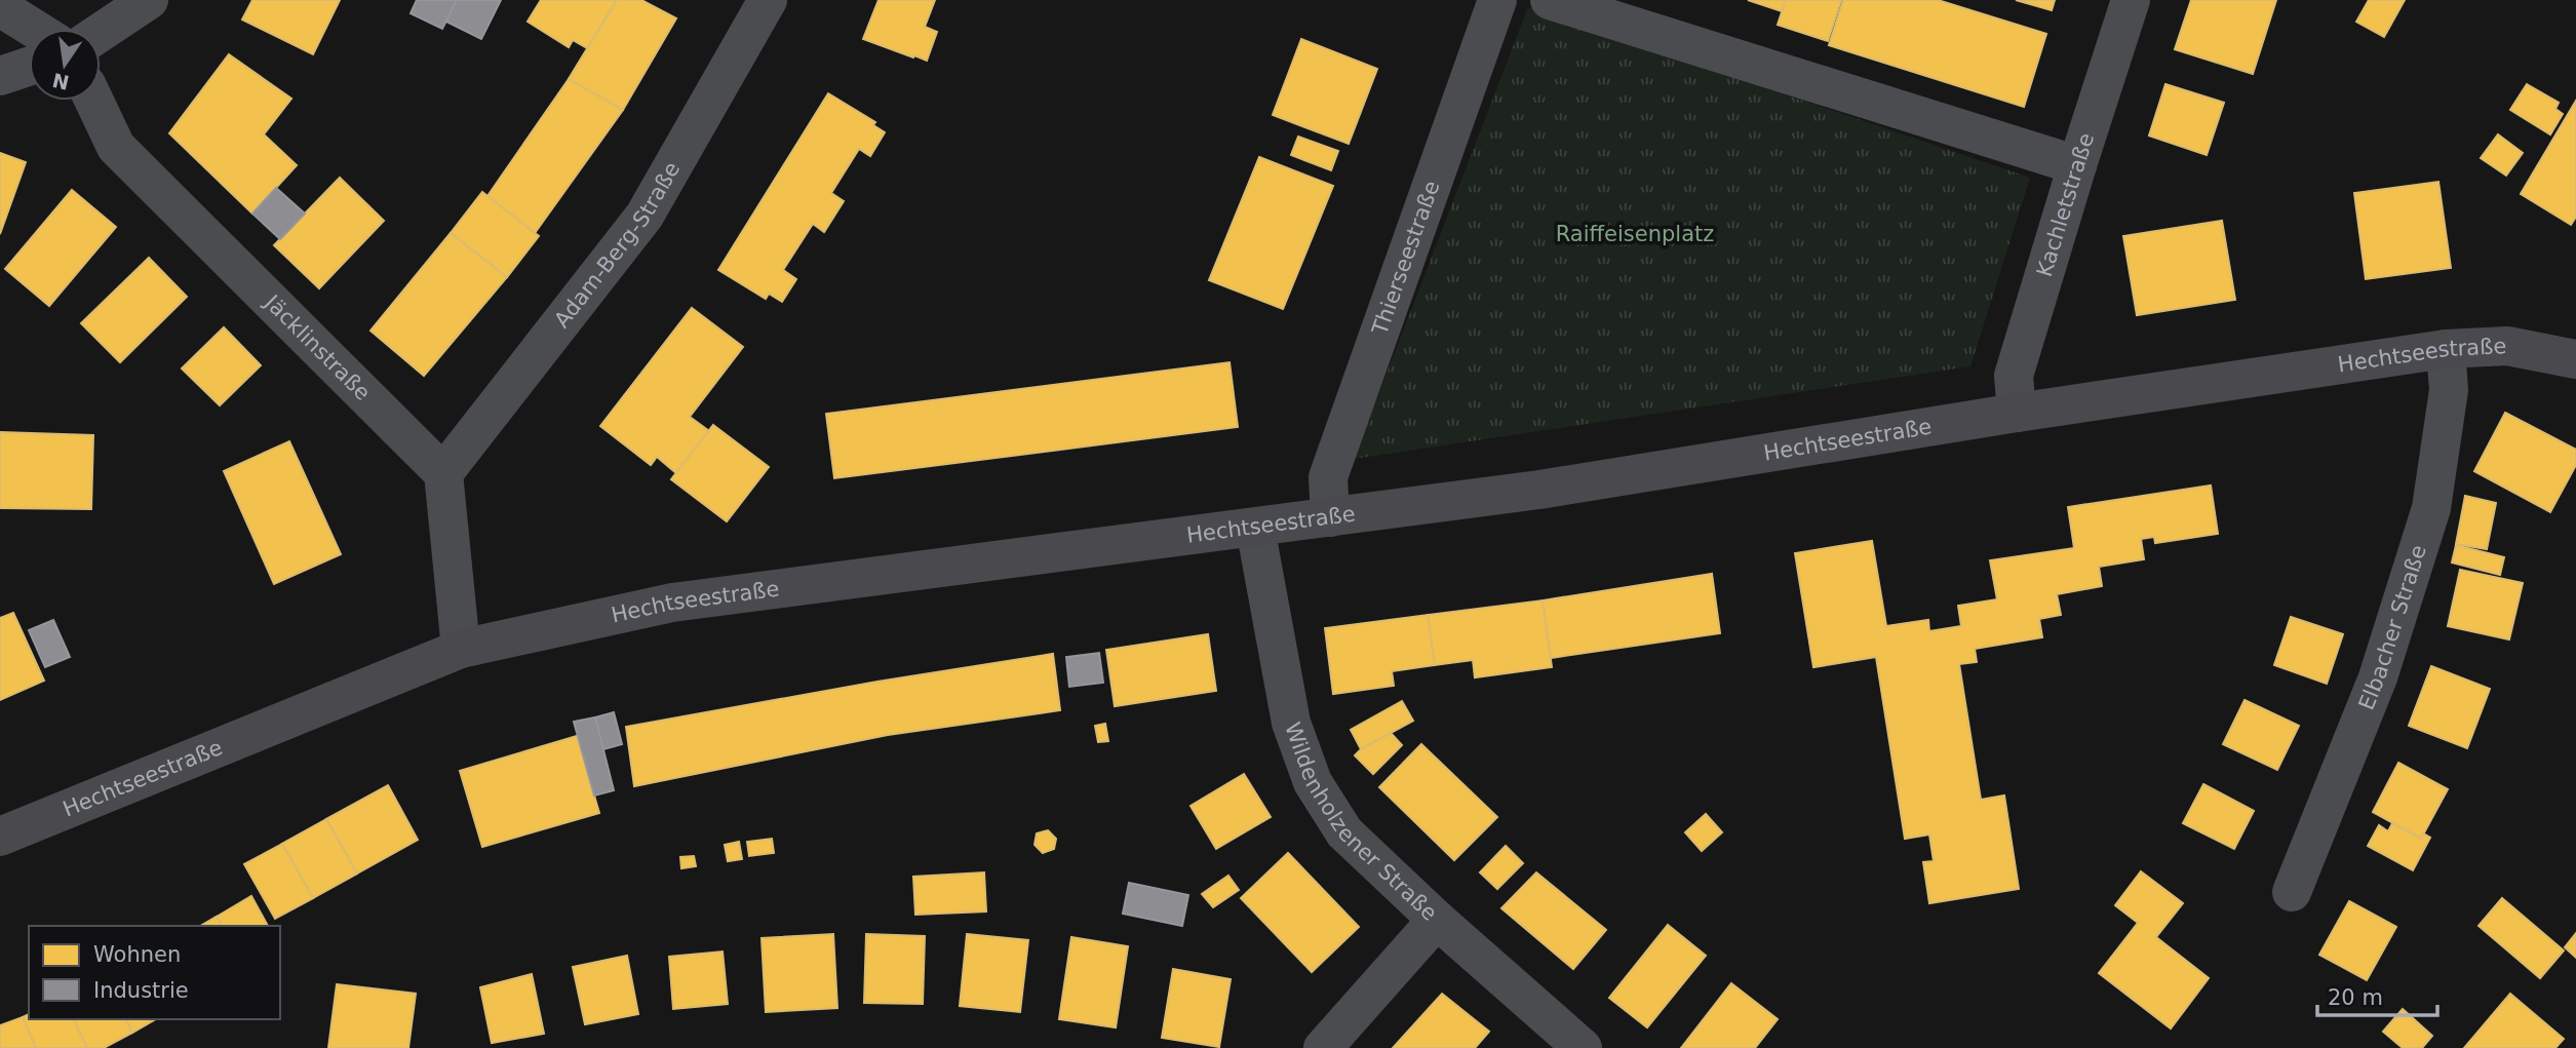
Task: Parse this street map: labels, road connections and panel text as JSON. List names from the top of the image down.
{
  "streets": {
    "street": [
      "Kachletstraße",
      "Adam-Berg-Straße",
      "Thierseestraße",
      "Jäcklinstraße",
      "Hechtseestraße",
      "Elbacher Straße",
      "Wildenholzener Straße"
    ]
  },
  "crossings": [
    ["Kachletstraße", "Hechtseestraße"],
    ["Adam-Berg-Straße", "Jäcklinstraße"],
    ["Thierseestraße", "Hechtseestraße"],
    ["Hechtseestraße", "Elbacher Straße"],
    ["Hechtseestraße", "Wildenholzener Straße"]
  ],
  "parks": ["Raiffeisenplatz"],
  "legend": ["Wohnen", "Industrie"],
  "scale_bar": "20 m",
  "north": "bottom"
}
